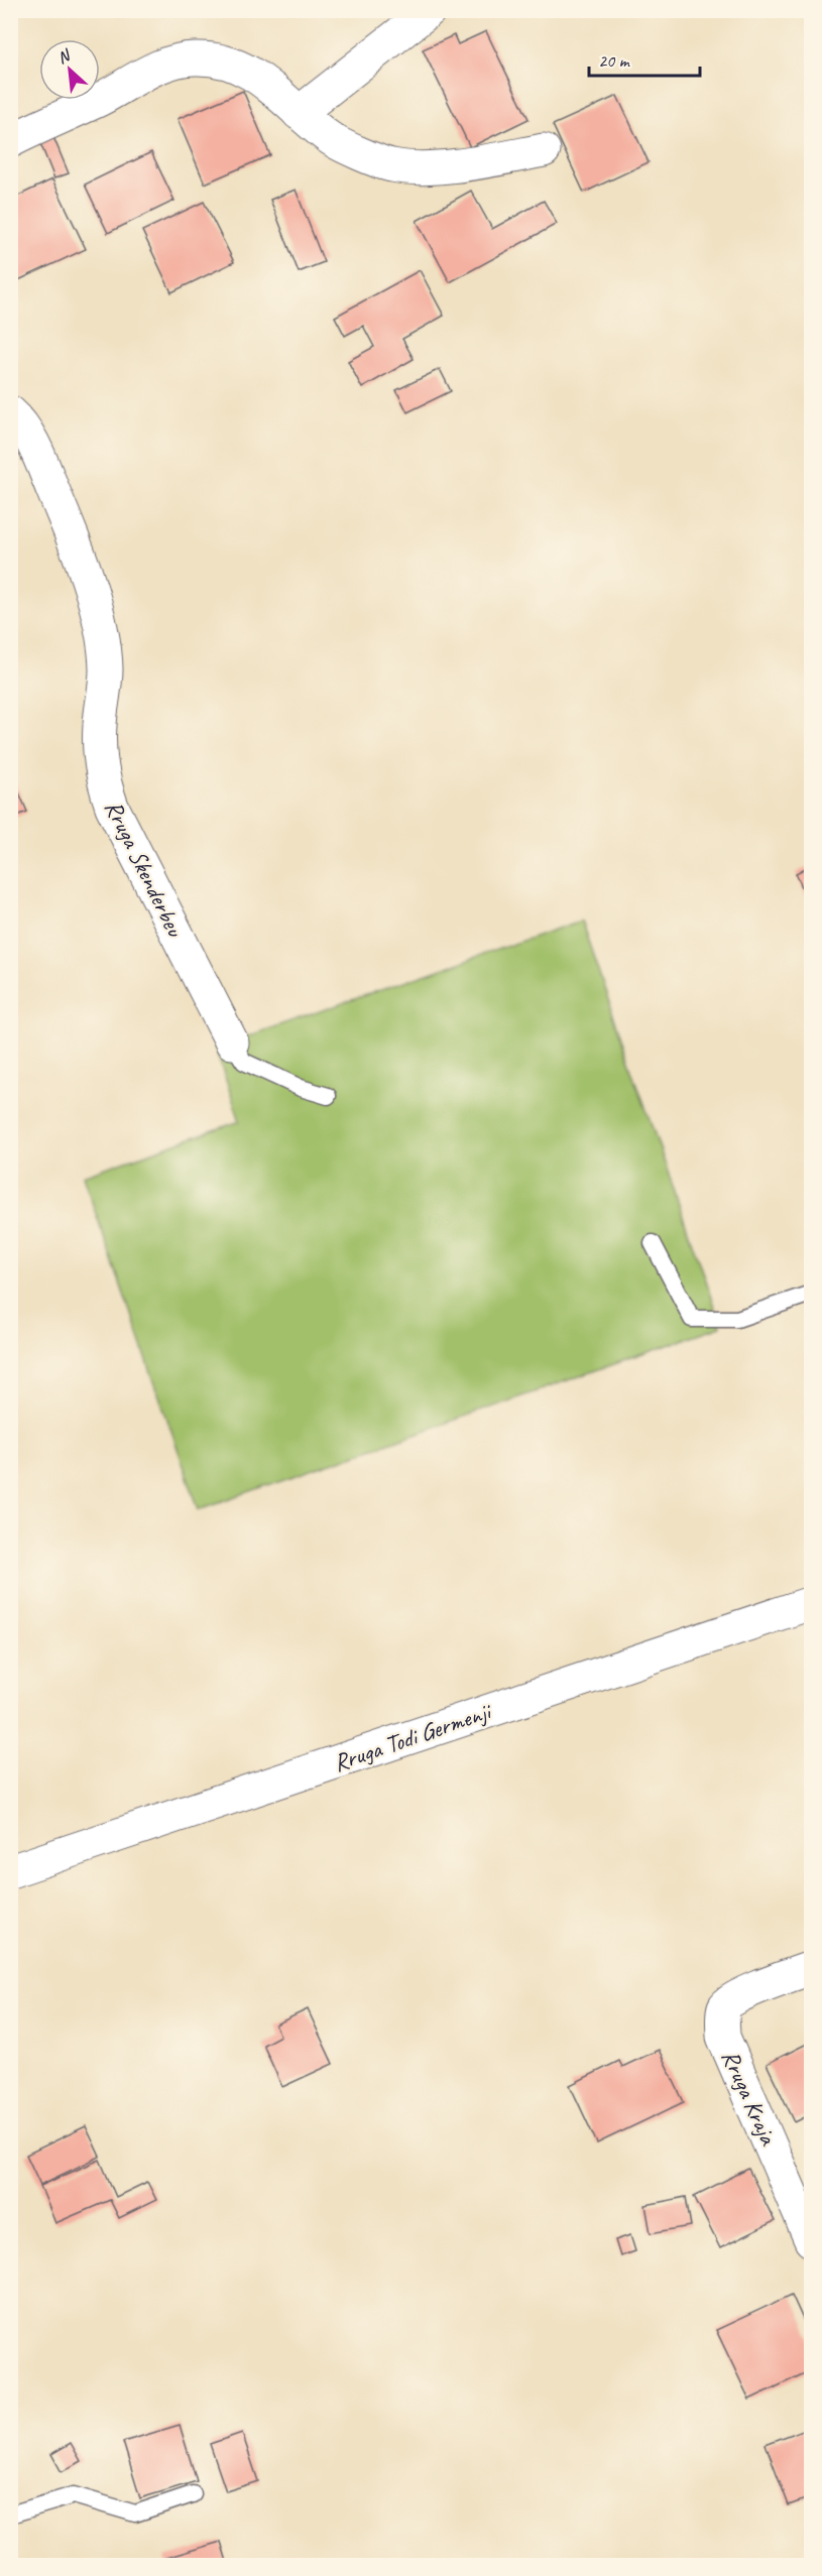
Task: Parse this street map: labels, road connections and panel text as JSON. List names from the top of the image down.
{
  "streets": {
    "street": ["Rruga Skenderbeu", "Rruga Todi Germenji", "Rruga Kraja"]
  },
  "scale_bar": "20 m",
  "north": "top left"
}
